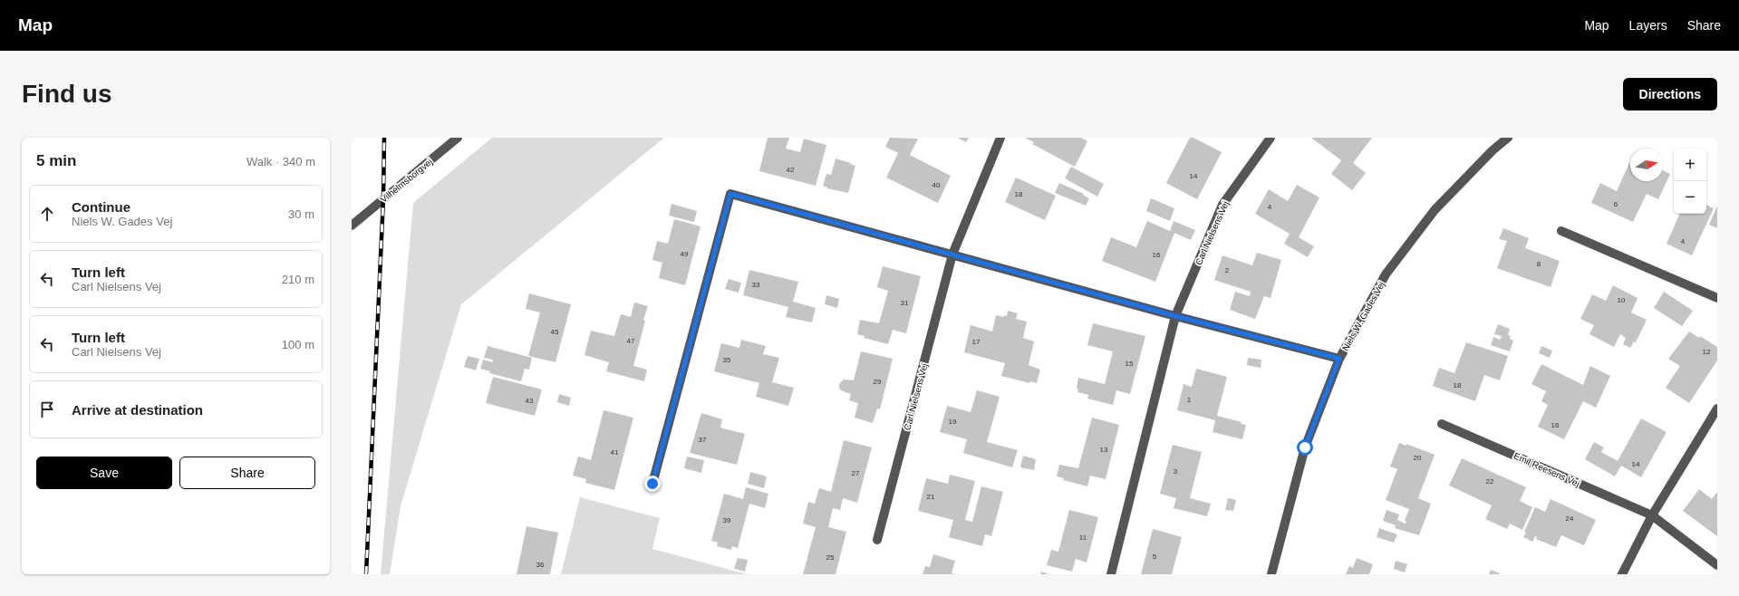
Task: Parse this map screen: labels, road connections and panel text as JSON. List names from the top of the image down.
{
  "streets": {
    "street": [
      "Vilhelmsborgvej",
      "Carl Nielsens Vej",
      "Niels W. Gades Vej",
      "Emil Reesens Vej"
    ]
  },
  "house_numbers": [
    "42",
    "14",
    "40",
    "18",
    "6",
    "4",
    "4",
    "49",
    "16",
    "8",
    "2",
    "33",
    "10",
    "31",
    "45",
    "47",
    "17",
    "12",
    "35",
    "15",
    "29",
    "18",
    "1",
    "43",
    "19",
    "16",
    "37",
    "13",
    "41",
    "20",
    "14",
    "3",
    "27",
    "22",
    "21",
    "24",
    "39",
    "11",
    "5",
    "25",
    "36"
  ],
  "north": "right",
  "page": {
    "header": "Map",
    "nav": ["Map", "Layers", "Share"],
    "buttons": [
      "Directions",
      ["Save", "Share"]
    ],
    "title": "Find us",
    "heading": ["5 min", "Walk · 340 m"],
    "map_buttons": ["+", "−"],
    "list": [
      ["Continue", "Niels W. Gades Vej", "30 m"],
      ["Turn left", "Carl Nielsens Vej", "210 m"],
      ["Turn left", "Carl Nielsens Vej", "100 m"],
      "Arrive at destination"
    ]
  }
}
